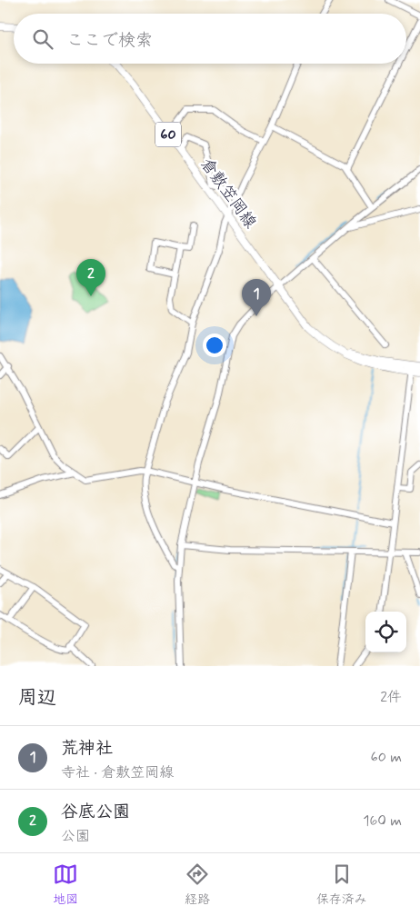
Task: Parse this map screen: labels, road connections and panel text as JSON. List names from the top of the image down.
{
  "streets": {
    "main road": ["60", "倉敷笠岡線"]
  },
  "page": {
    "search": "ここで検索",
    "pins": ["2", "1"],
    "heading": ["周辺", "2件"],
    "list": [
      {
        "mark": "1",
        "name": "荒神社",
        "note": "寺社 · 倉敷笠岡線",
        "value": "60 m"
      },
      {
        "mark": "2",
        "name": "谷底公園",
        "note": "公園",
        "value": "160 m"
      }
    ],
    "nav": ["地図", "経路", "保存済み"]
  }
}
